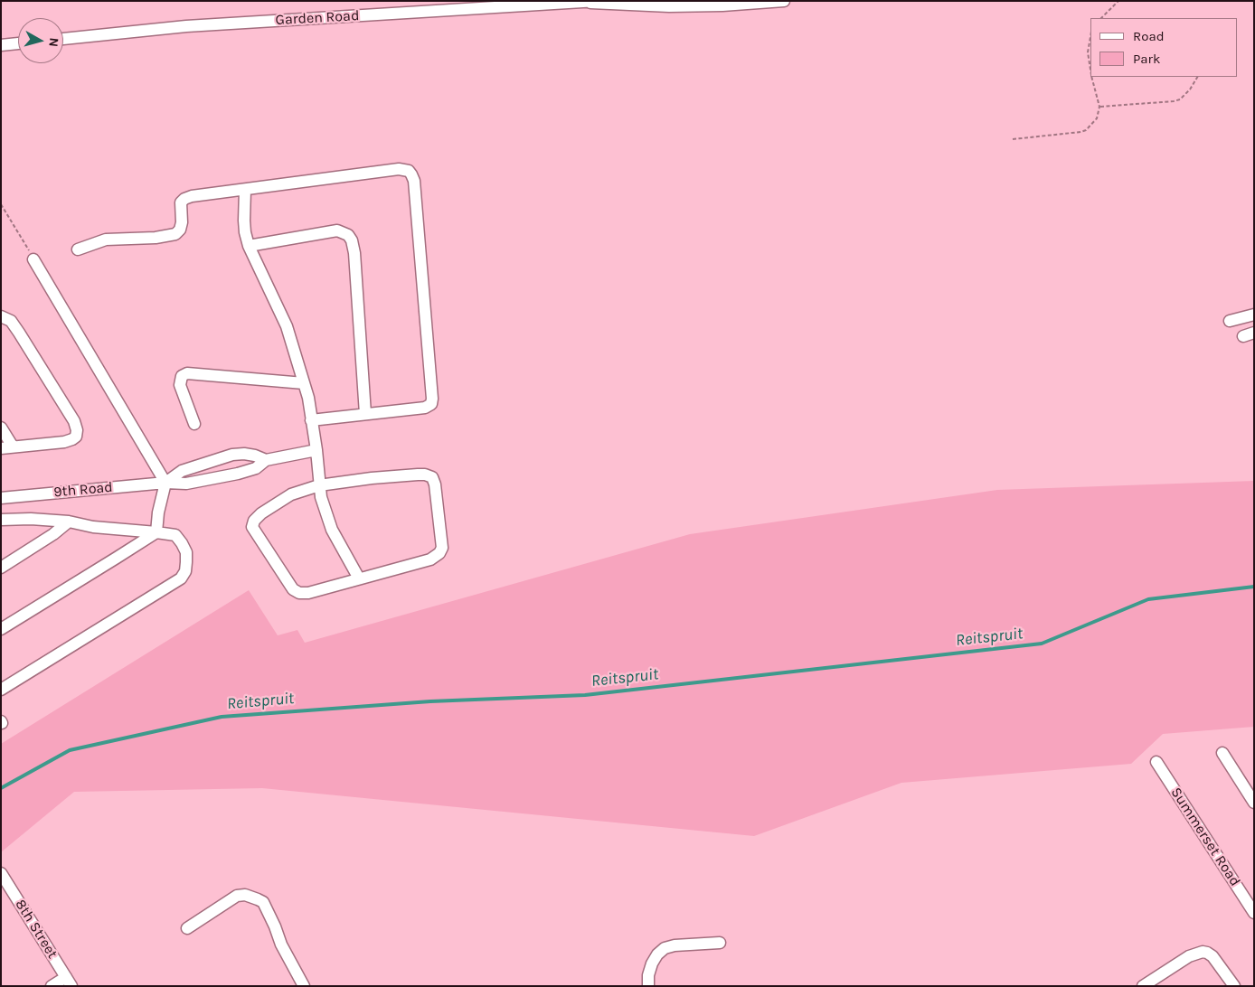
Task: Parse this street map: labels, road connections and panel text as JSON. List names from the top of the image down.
{
  "streets": {
    "street": [
      "Garden Road",
      "9th Road",
      "Summerset Road",
      "8th Street"
    ]
  },
  "water": ["Reitspruit"],
  "legend": ["Road", "Park"],
  "north": "right"
}
